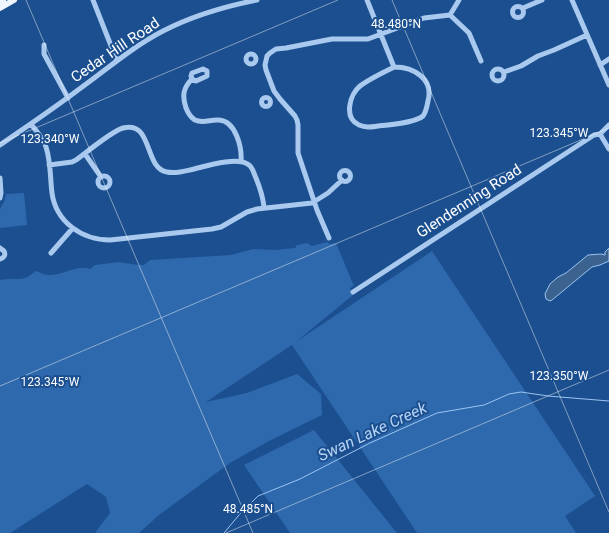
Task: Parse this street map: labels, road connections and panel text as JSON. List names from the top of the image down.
{
  "streets": {
    "street": ["Cedar Hill Road", "Glendenning Road"]
  },
  "water": ["Swan Lake Creek"],
  "coordinates": [
    "48.480°N",
    "123.345°W",
    "123.340°W",
    "123.350°W",
    "48.485°N"
  ]
}
